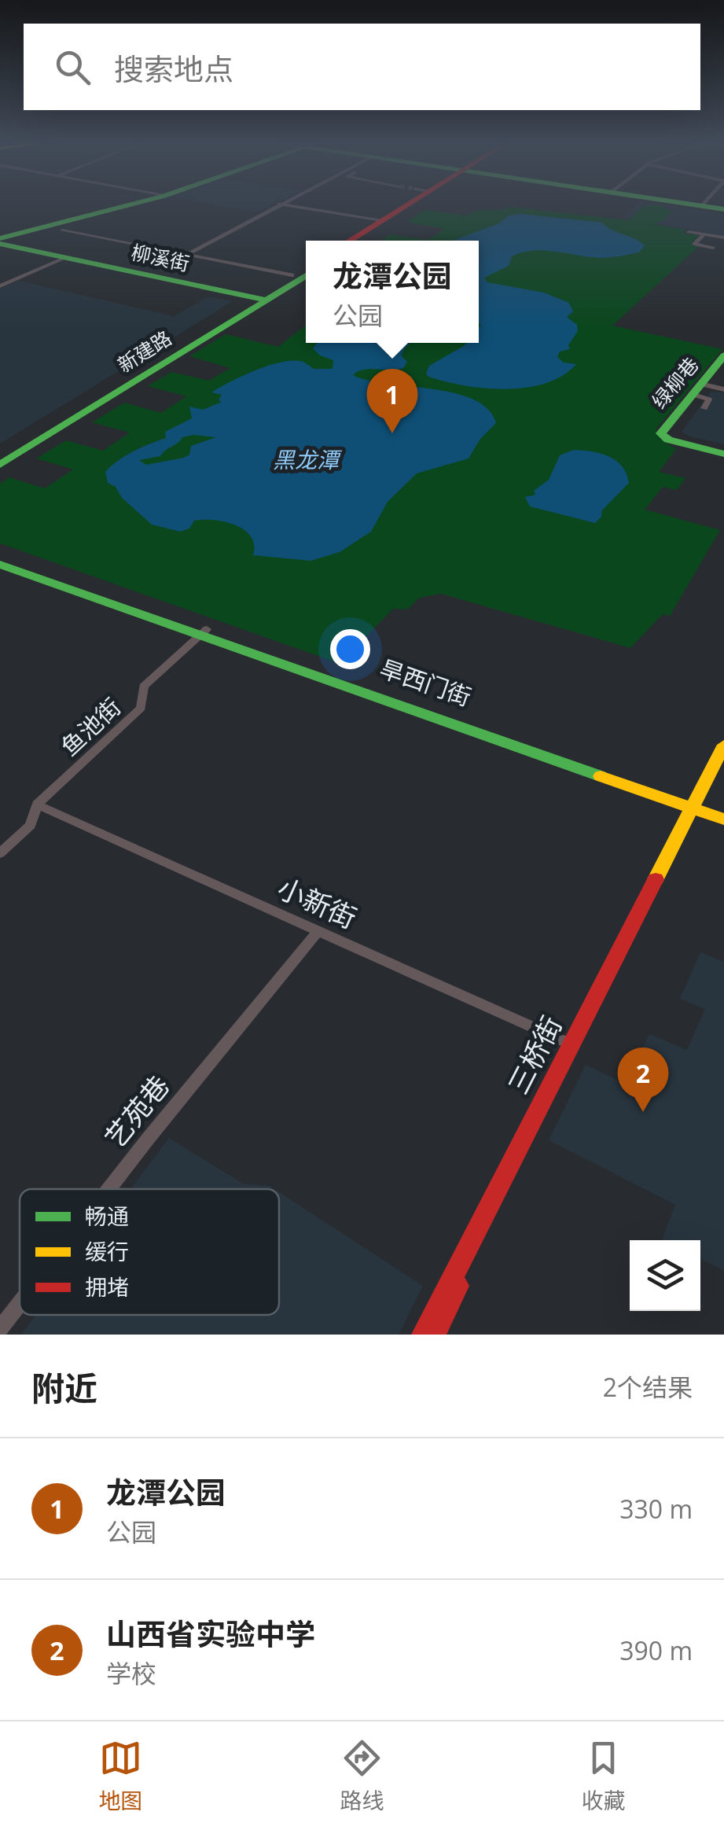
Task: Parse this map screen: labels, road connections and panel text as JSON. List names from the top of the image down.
{
  "streets": {
    "main road": [
      "柳溪街",
      "新建路",
      "绿柳巷",
      "旱西门街",
      "三桥街"
    ],
    "street": ["鱼池街", "小新街", "艺苑巷"]
  },
  "crossings": [
    ["柳溪街", "新建路"],
    ["旱西门街", "鱼池街"],
    ["旱西门街", "三桥街"],
    ["鱼池街", "小新街"],
    ["小新街", "三桥街"],
    ["小新街", "艺苑巷"]
  ],
  "water": ["黑龙潭"],
  "legend": ["畅通", "缓行", "拥堵"],
  "page": {
    "search": "搜索地点",
    "popup": ["龙潭公园", "公园"],
    "pins": ["1", "2"],
    "heading": ["附近", "2个结果"],
    "list": [
      {
        "mark": "1",
        "name": "龙潭公园",
        "note": "公园",
        "value": "330 m"
      },
      {
        "mark": "2",
        "name": "山西省实验中学",
        "note": "学校",
        "value": "390 m"
      }
    ],
    "nav": ["地图", "路线", "收藏"]
  }
}
